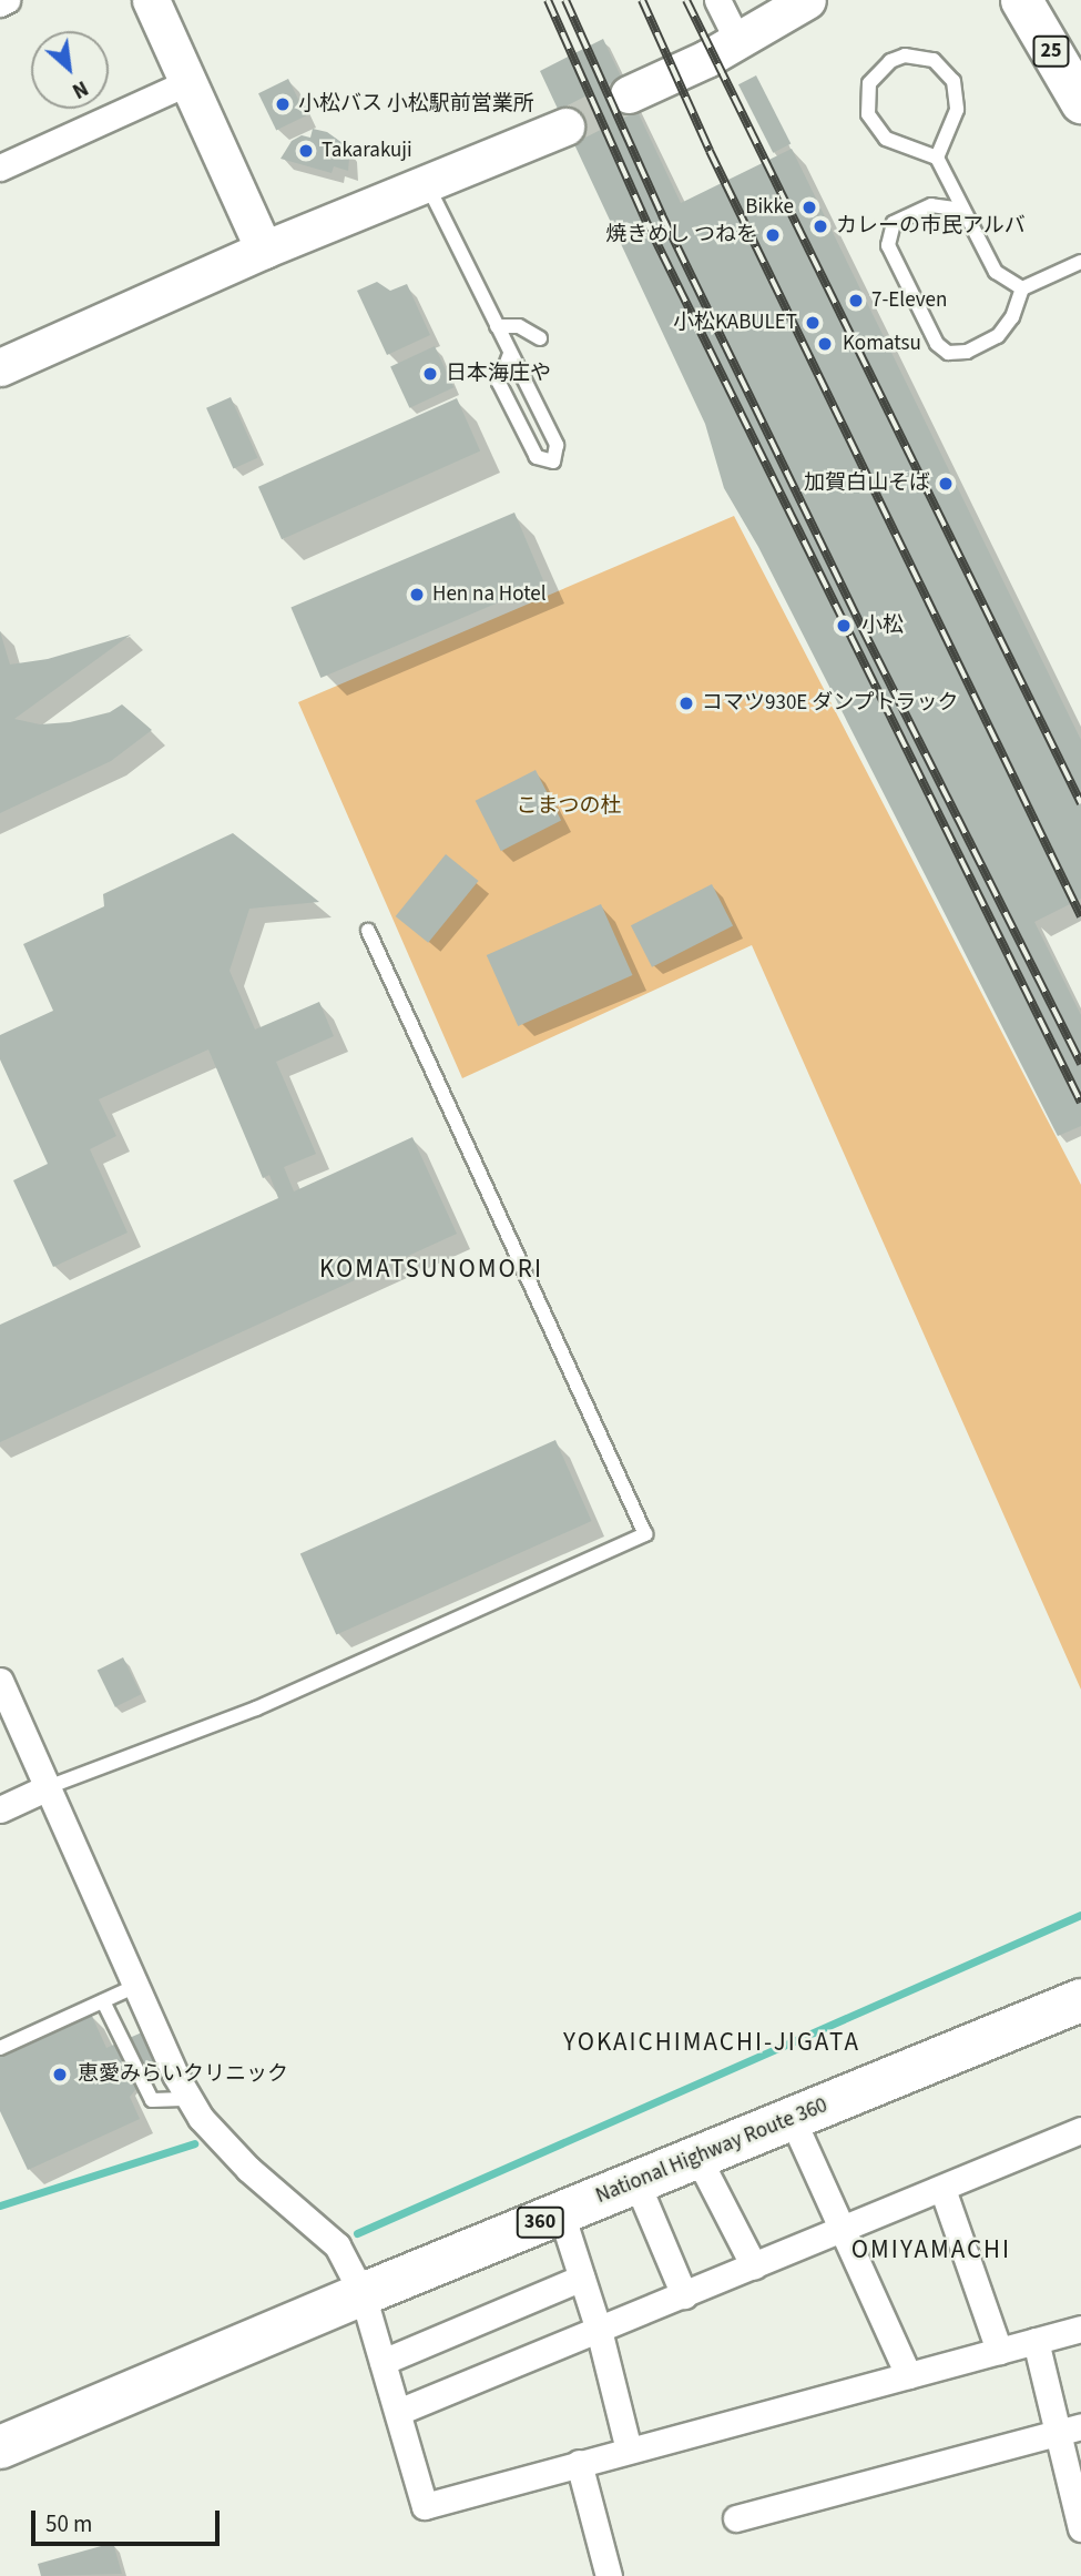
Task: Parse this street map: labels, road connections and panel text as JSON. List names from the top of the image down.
{
  "streets": {
    "highway": ["National Highway Route 360", "360"],
    "main road": ["25"]
  },
  "districts": ["KOMATSUNOMORI", "YOKAICHIMACHI-JIGATA", "OMIYAMACHI"],
  "parks": ["こまつの杜"],
  "places": [
    "小松バス 小松駅前営業所",
    "Takarakuji",
    "Bikke",
    "カレーの市民アルバ",
    "焼きめし つねを",
    "7-Eleven",
    "小松KABULET",
    "Komatsu",
    "日本海庄や",
    "加賀白山そば",
    "Hen na Hotel",
    "小松",
    "コマツ930E ダンプトラック",
    "恵愛みらいクリニック"
  ],
  "scale_bar": "50 m",
  "north": "bottom right"
}
